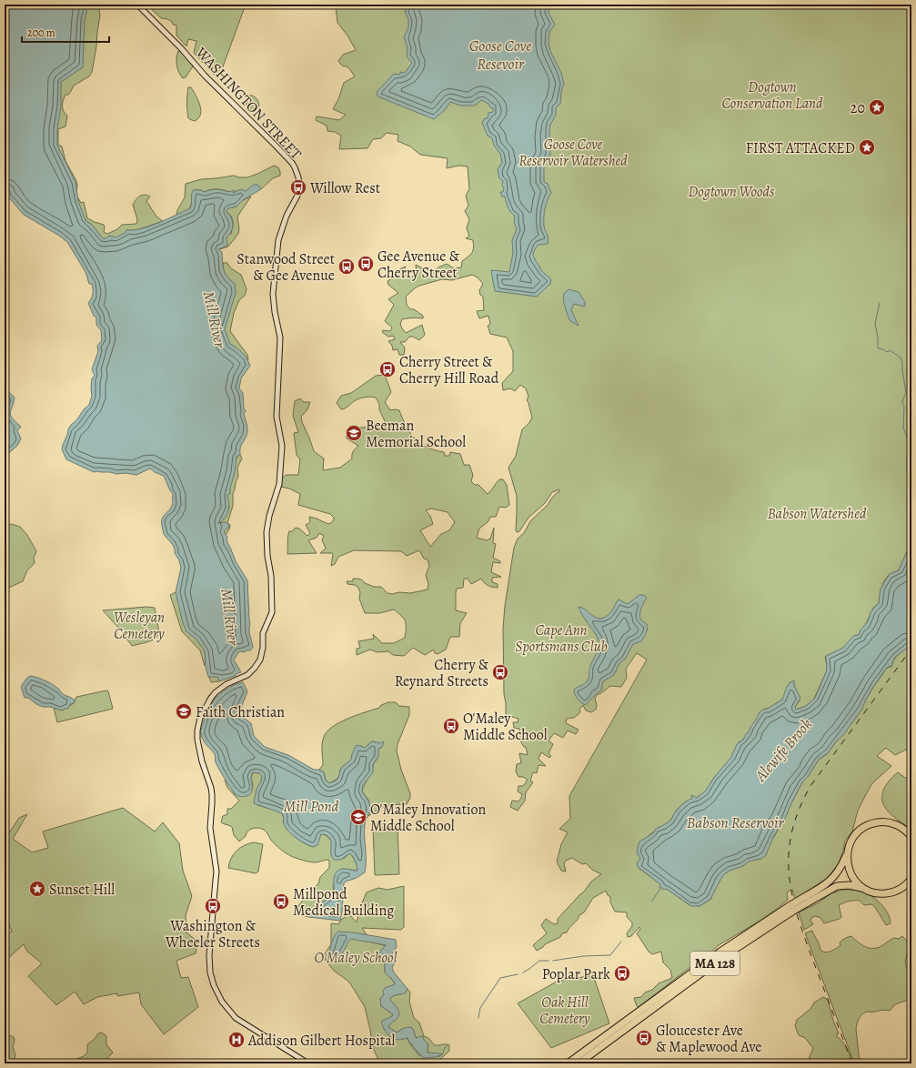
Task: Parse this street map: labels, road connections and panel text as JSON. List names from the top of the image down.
{
  "streets": {
    "highway": ["MA 128"],
    "main road": ["WASHINGTON STREET"]
  },
  "water": [
    "Goose Cove Resevoir",
    "Mill River",
    "Alewife Brook",
    "Mill Pond",
    "Babson Reservoir"
  ],
  "parks": [
    "Dogtown Conservation Land",
    "Goose Cove Reservoir Watershed",
    "Dogtown Woods",
    "Babson Watershed",
    "Wesleyan Cemetery",
    "Cape Ann Sportsmans Club",
    "O Maley School",
    "Oak Hill Cemetery"
  ],
  "places": {
    "place": ["20", "FIRST ATTACKED", "Sunset Hill"],
    "bus stop": [
      "Willow Rest",
      "Gee Avenue & Cherry Street",
      "Stanwood Street & Gee Avenue",
      "Cherry Street & Cherry Hill Road",
      "Cherry & Reynard Streets",
      "O'Maley Middle School",
      "Millpond Medical Building",
      "Washington & Wheeler Streets",
      "Poplar Park",
      "Gloucester Ave & Maplewood Ave"
    ],
    "school or university": ["Beeman Memorial School", "Faith Christian", "O'Maley Innovation Middle School"],
    "hospital": ["Addison Gilbert Hospital"]
  },
  "scale_bar": "200 m"
}
